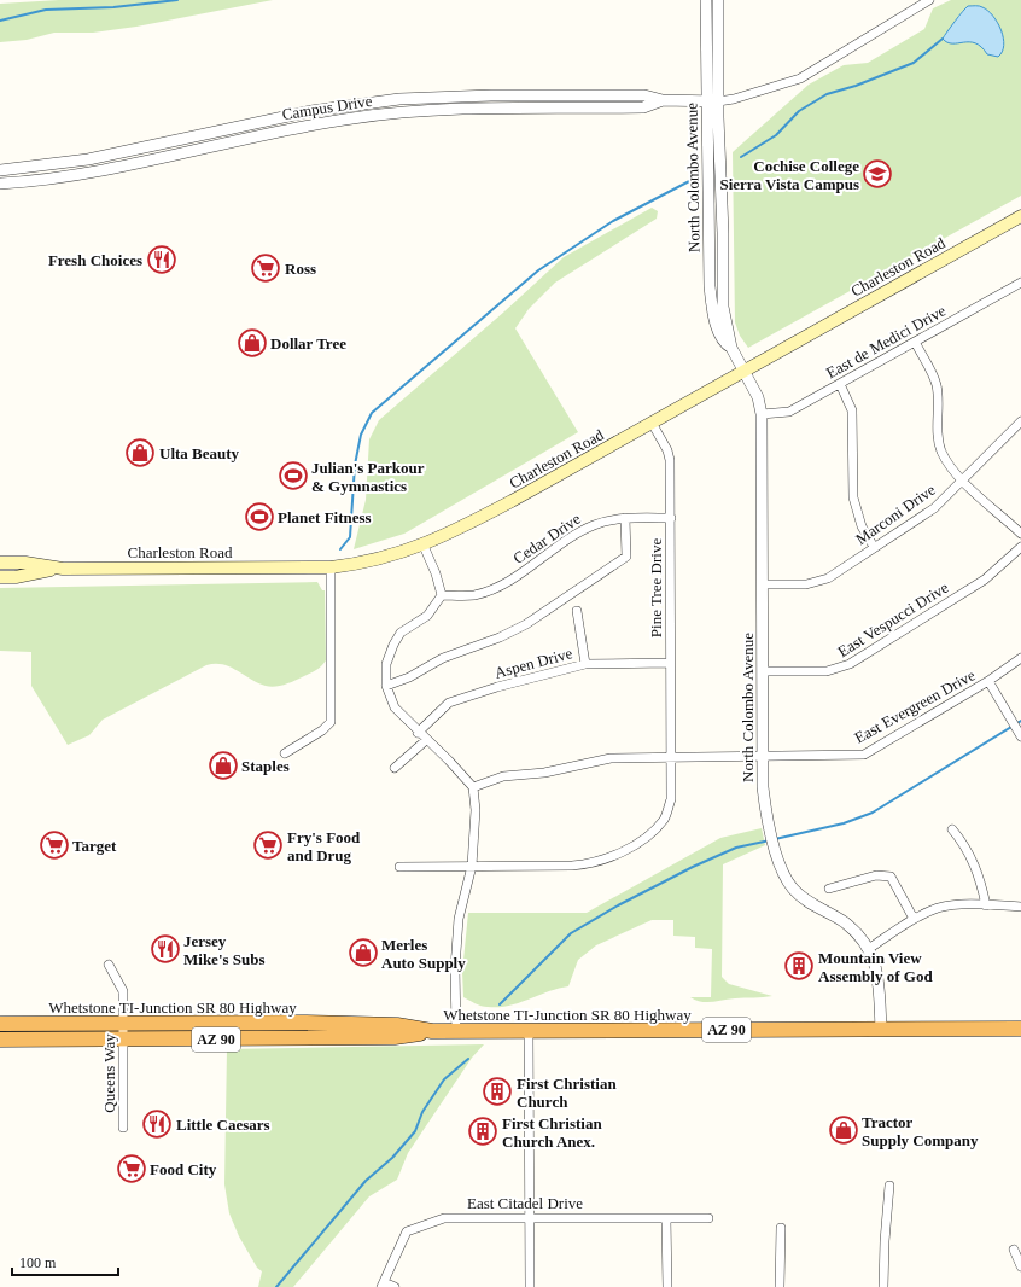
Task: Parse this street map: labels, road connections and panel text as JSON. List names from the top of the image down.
{
  "streets": {
    "highway": ["Whetstone TI-Junction SR 80 Highway", "AZ 90"],
    "main road": ["Charleston Road"],
    "street": [
      "Campus Drive",
      "North Colombo Avenue",
      "East de Medici Drive",
      "Marconi Drive",
      "Cedar Drive",
      "Pine Tree Drive",
      "East Vespucci Drive",
      "Aspen Drive",
      "East Evergreen Drive",
      "Queens Way",
      "East Citadel Drive"
    ]
  },
  "crossings": [
    ["Campus Drive", "North Colombo Avenue"],
    ["North Colombo Avenue", "Charleston Road"],
    ["North Colombo Avenue", "East de Medici Drive"],
    ["North Colombo Avenue", "Marconi Drive"],
    ["North Colombo Avenue", "East Vespucci Drive"],
    ["North Colombo Avenue", "East Evergreen Drive"],
    ["Charleston Road", "Pine Tree Drive"],
    ["Cedar Drive", "Pine Tree Drive"],
    ["Pine Tree Drive", "Aspen Drive"],
    ["Pine Tree Drive", "East Evergreen Drive"],
    ["Whetstone TI-Junction SR 80 Highway", "Queens Way"]
  ],
  "places": {
    "school or university": ["Cochise College Sierra Vista Campus"],
    "restaurant": ["Fresh Choices", "Jersey Mike's Subs", "Little Caesars"],
    "supermarket": [
      "Ross",
      "Target",
      "Fry's Food and Drug",
      "Food City"
    ],
    "shop": [
      "Dollar Tree",
      "Ulta Beauty",
      "Staples",
      "Merles Auto Supply",
      "Tractor Supply Company"
    ],
    "sports": ["Julian's Parkour & Gymnastics", "Planet Fitness"],
    "building": ["Mountain View Assembly of God", "First Christian Church", "First Christian Church Anex."]
  },
  "scale_bar": "100 m"
}
